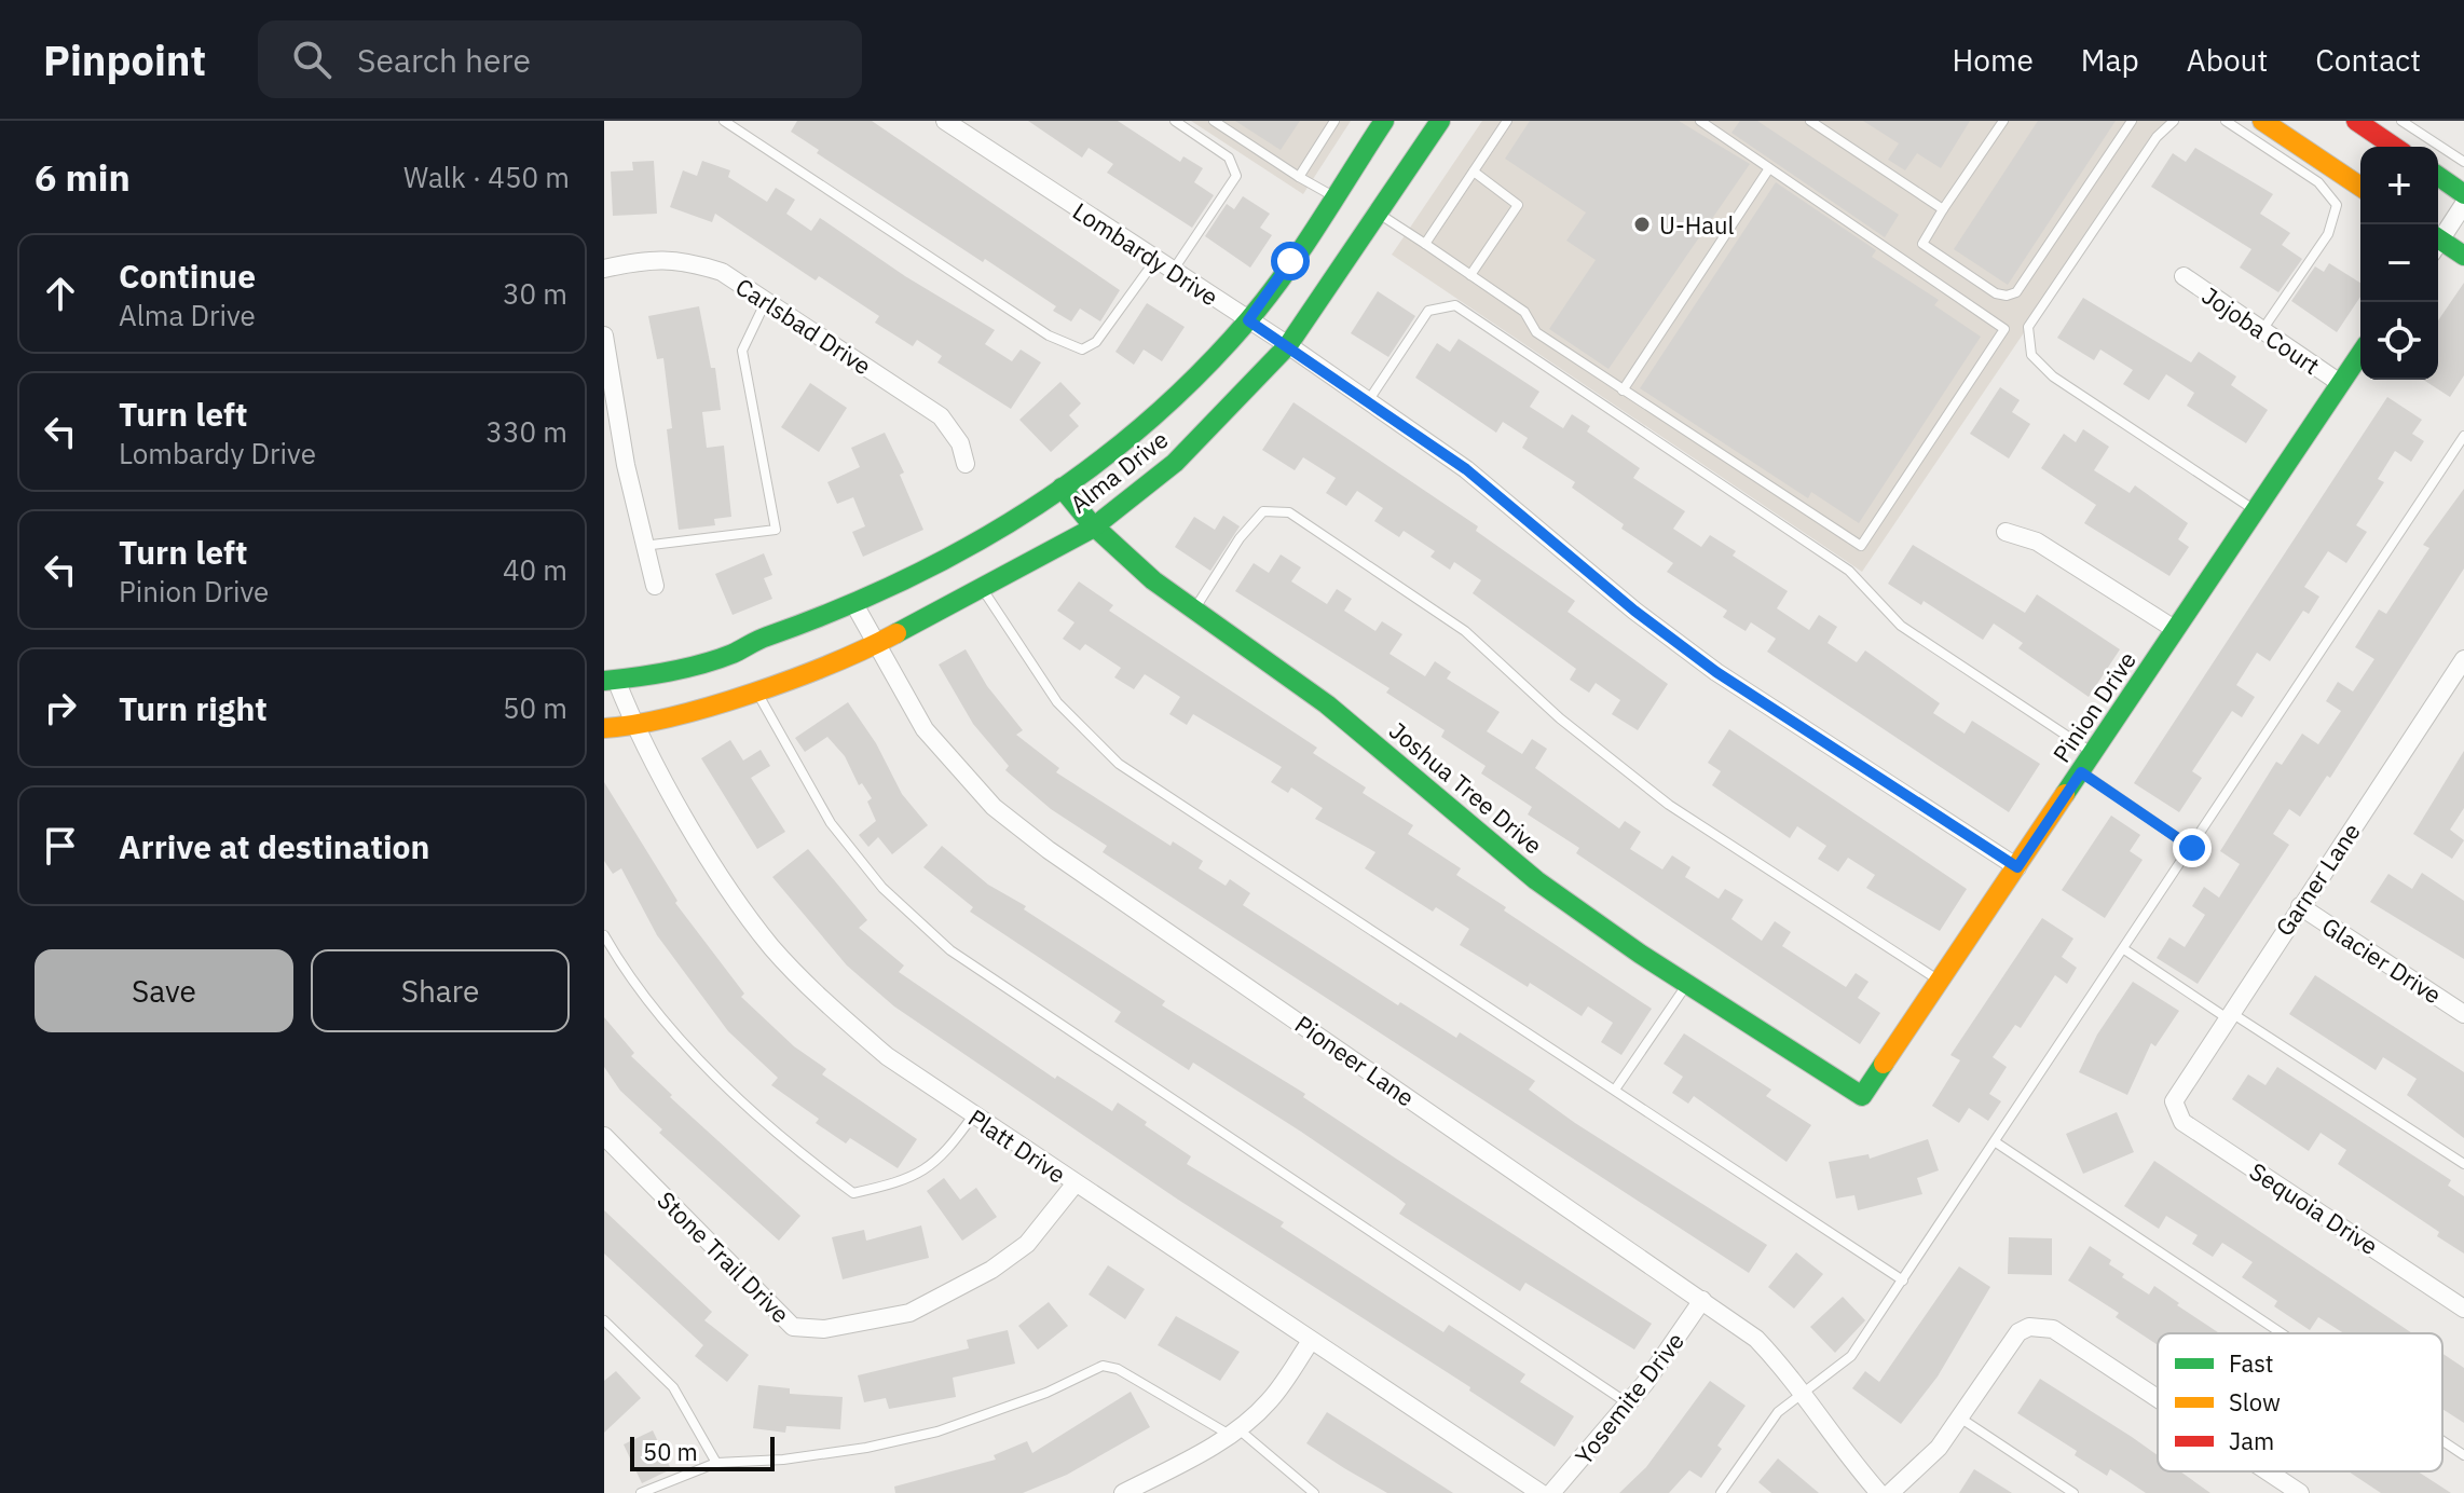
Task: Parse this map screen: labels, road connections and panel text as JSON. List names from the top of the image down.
{
  "streets": {
    "main road": ["Alma Drive", "Pinion Drive", "Joshua Tree Drive"],
    "street": [
      "Lombardy Drive",
      "Carlsbad Drive",
      "Jojoba Court",
      "Garner Lane",
      "Glacier Drive",
      "Pioneer Lane",
      "Platt Drive",
      "Sequoia Drive",
      "Stone Trail Drive",
      "Yosemite Drive"
    ]
  },
  "crossings": [
    ["Lombardy Drive", "Alma Drive"],
    ["Lombardy Drive", "Pinion Drive"],
    ["Jojoba Court", "Pinion Drive"],
    ["Alma Drive", "Joshua Tree Drive"],
    ["Alma Drive", "Pioneer Lane"],
    ["Alma Drive", "Platt Drive"],
    ["Pinion Drive", "Joshua Tree Drive"],
    ["Garner Lane", "Glacier Drive"],
    ["Garner Lane", "Sequoia Drive"],
    ["Pioneer Lane", "Yosemite Drive"],
    ["Platt Drive", "Stone Trail Drive"]
  ],
  "places": ["U-Haul"],
  "legend": ["Fast", "Slow", "Jam"],
  "scale_bar": "50 m",
  "page": {
    "header": "Pinpoint",
    "search": "Search here",
    "nav": [
      "Home",
      "Map",
      "About",
      "Contact"
    ],
    "heading": ["6 min", "Walk · 450 m"],
    "map_buttons": ["+", "−"],
    "list": [
      ["Continue", "Alma Drive", "30 m"],
      ["Turn left", "Lombardy Drive", "330 m"],
      ["Turn left", "Pinion Drive", "40 m"],
      ["Turn right", "50 m"],
      "Arrive at destination"
    ],
    "buttons": ["Save", "Share"],
    "scale": "50 m"
  }
}
